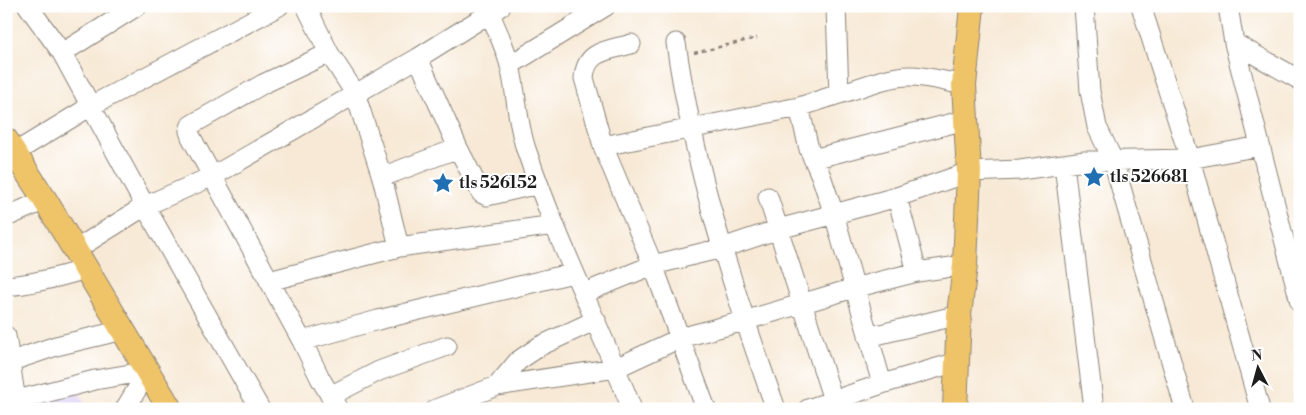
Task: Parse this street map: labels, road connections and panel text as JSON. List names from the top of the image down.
{
  "places": {
    "place": ["tls 526681", "tls 526152"]
  },
  "north": "top"
}
